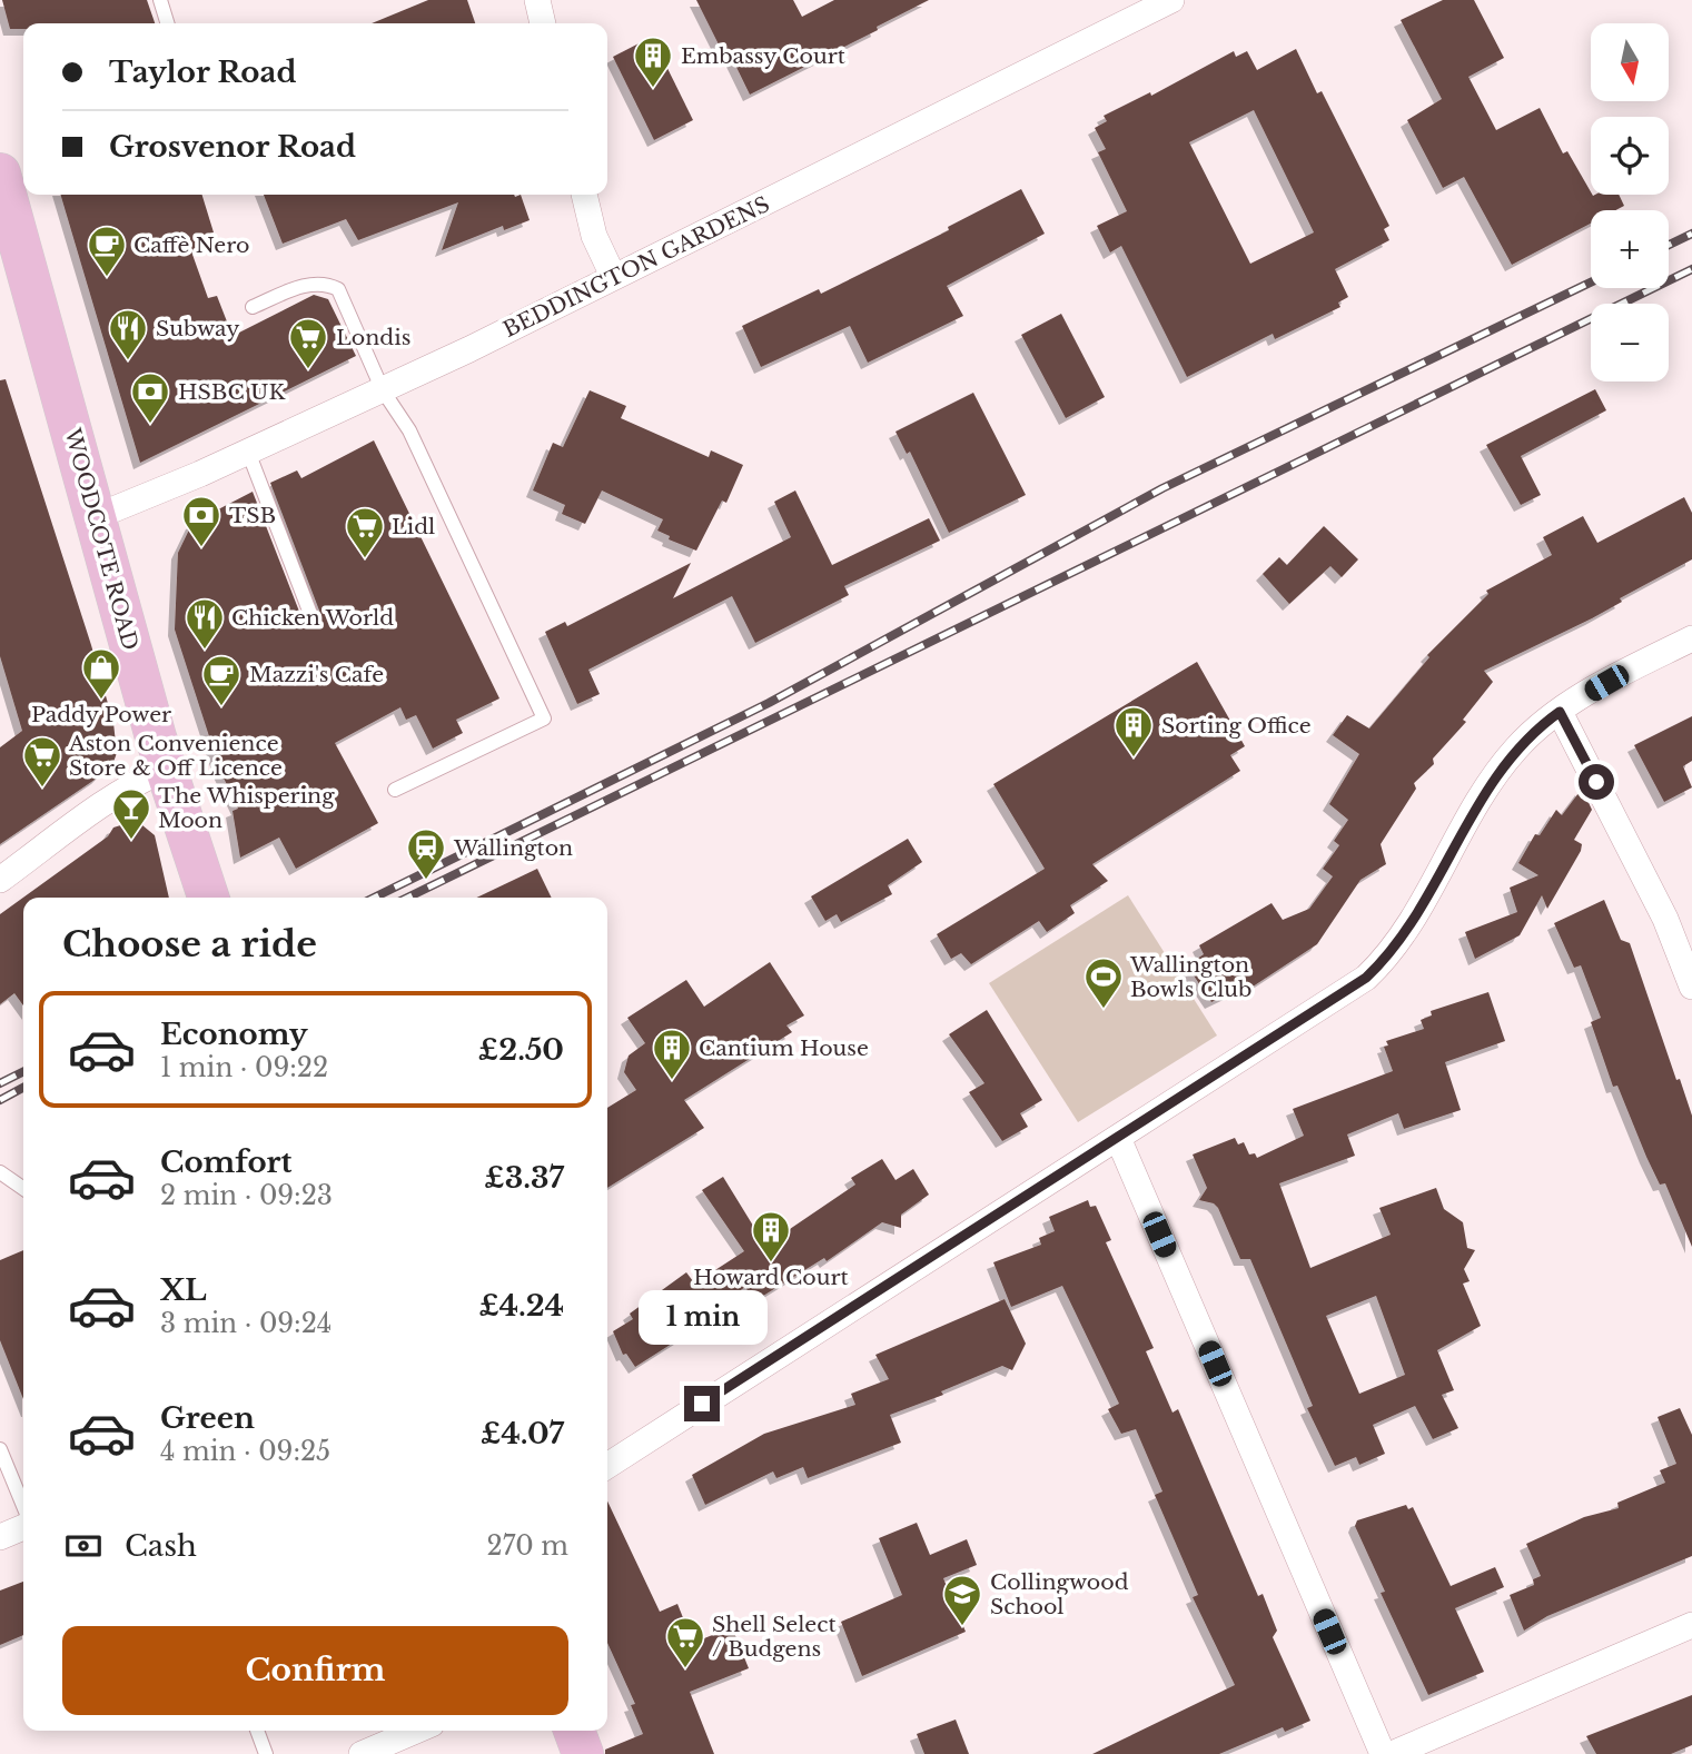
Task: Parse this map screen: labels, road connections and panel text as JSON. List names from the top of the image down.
{
  "streets": {
    "main road": ["WOODCOTE ROAD"],
    "street": ["BEDDINGTON GARDENS"]
  },
  "crossings": [
    ["BEDDINGTON GARDENS", "WOODCOTE ROAD"]
  ],
  "places": {
    "building": [
      "Embassy Court",
      "Sorting Office",
      "Cantium House",
      "Howard Court"
    ],
    "cafe": ["Caffè Nero", "Mazzi's Cafe"],
    "restaurant": ["Subway", "Chicken World"],
    "supermarket": [
      "Londis",
      "Lidl",
      "Aston Convenience Store & Off Licence",
      "Shell Select / Budgens"
    ],
    "bank": ["HSBC UK", "TSB"],
    "shop": ["Paddy Power"],
    "bar": ["The Whispering Moon"],
    "station": ["Wallington"],
    "sports": ["Wallington Bowls Club"],
    "school or university": ["Collingwood School"]
  },
  "north": "bottom",
  "page": {
    "map_buttons": ["+", "−"],
    "banner": ["Taylor Road", "Grosvenor Road"],
    "heading": "Choose a ride",
    "list": [
      {
        "name": "Economy",
        "note": "1 min · 09:22",
        "value": "£2.50"
      },
      {
        "name": "Comfort",
        "note": "2 min · 09:23",
        "value": "£3.37"
      },
      {
        "name": "XL",
        "note": "3 min · 09:24",
        "value": "£4.24"
      },
      {
        "name": "Green",
        "note": "4 min · 09:25",
        "value": "£4.07"
      }
    ],
    "bubble": "1 min",
    "pay": ["Cash", "270 m"],
    "buttons": "Confirm"
  }
}
